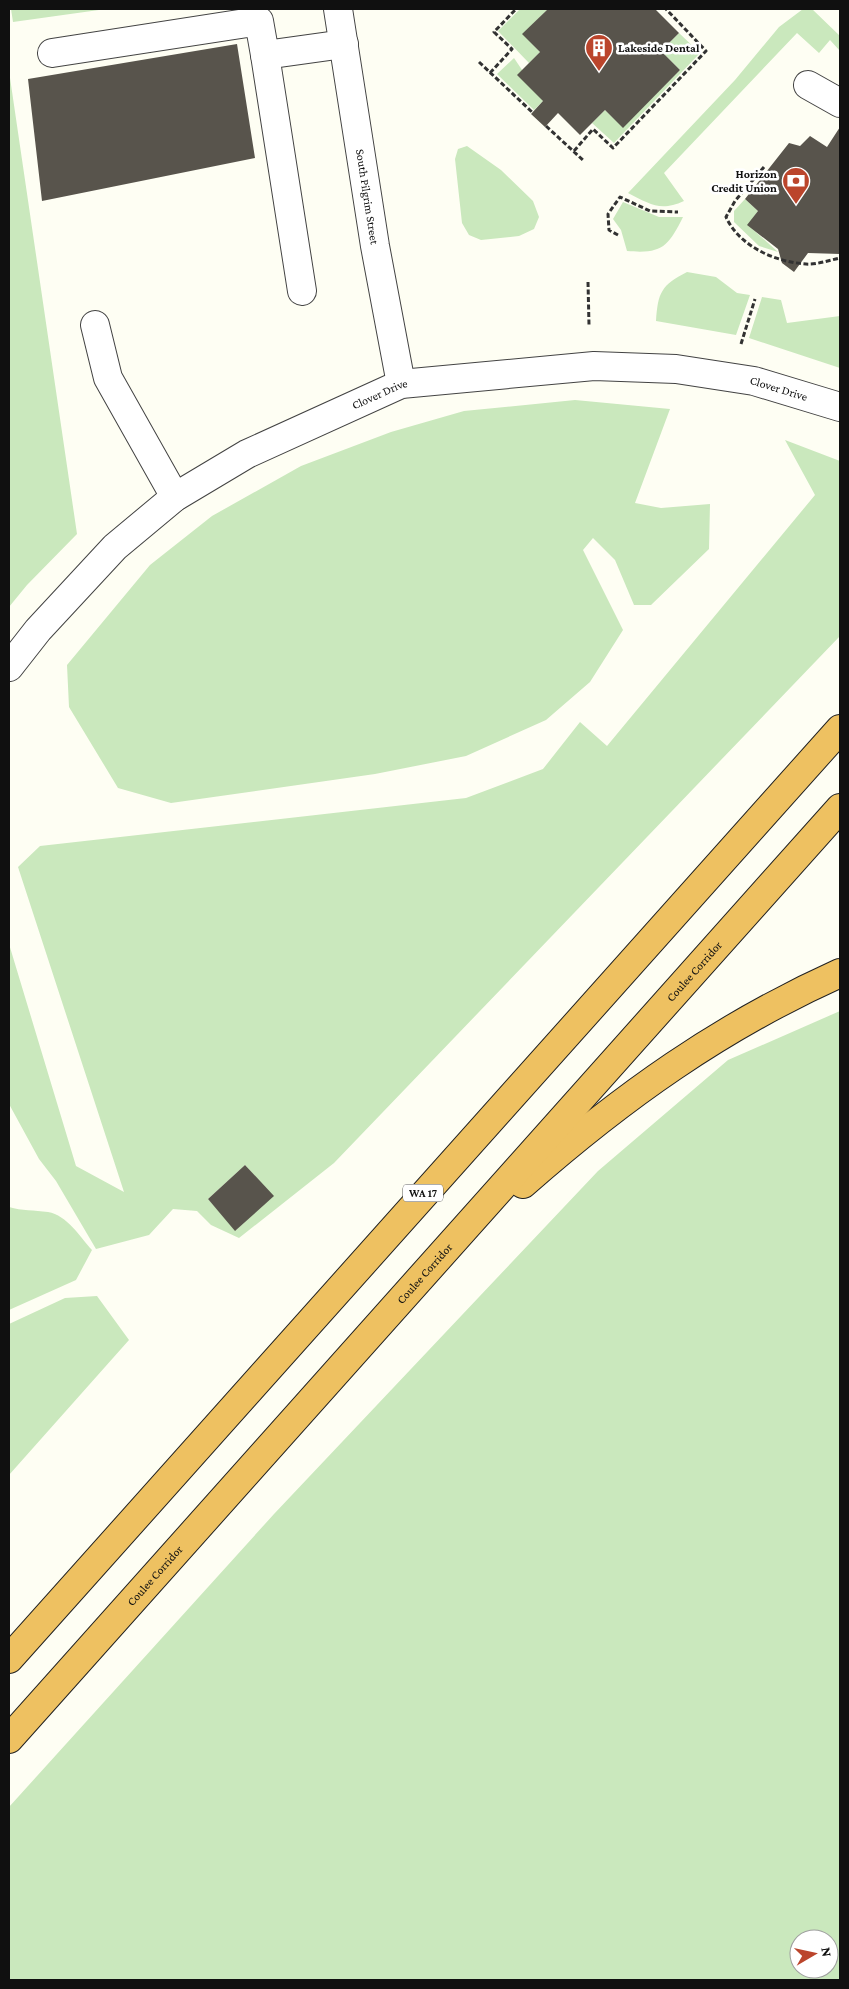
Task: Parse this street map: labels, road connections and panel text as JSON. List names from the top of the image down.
{
  "streets": {
    "highway": ["Coulee Corridor", "WA 17"],
    "street": ["South Pilgrim Street", "Clover Drive"]
  },
  "crossings": [
    ["South Pilgrim Street", "Clover Drive"]
  ],
  "places": {
    "building": ["Lakeside Dental"],
    "bank": ["Horizon Credit Union"]
  },
  "north": "right"
}
